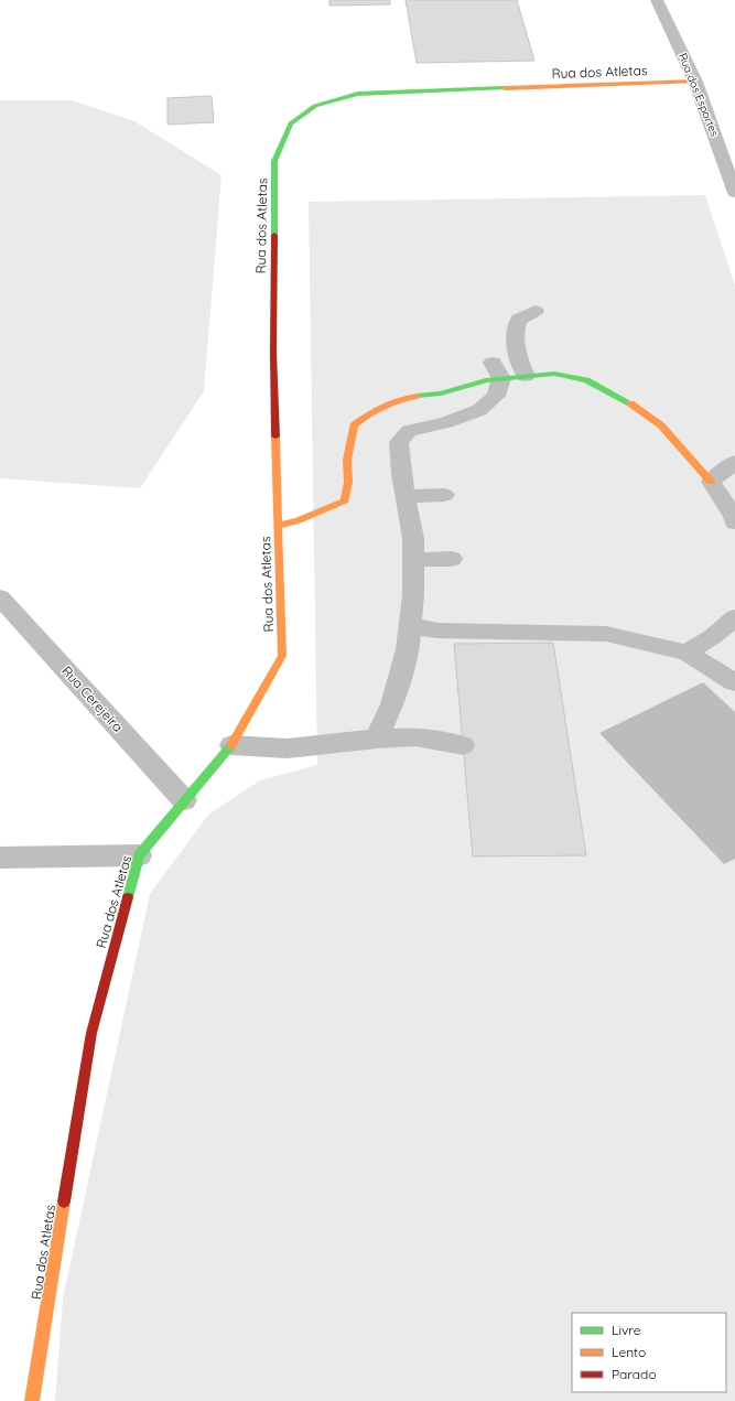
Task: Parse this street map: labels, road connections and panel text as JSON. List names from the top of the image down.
{
  "streets": {
    "street": ["Rua dos Atletas", "Rua dos Esportes", "Rua Cerejeira"]
  },
  "crossings": [
    ["Rua dos Atletas", "Rua dos Esportes"],
    ["Rua dos Atletas", "Rua Cerejeira"]
  ],
  "legend": ["Livre", "Lento", "Parado"]
}
